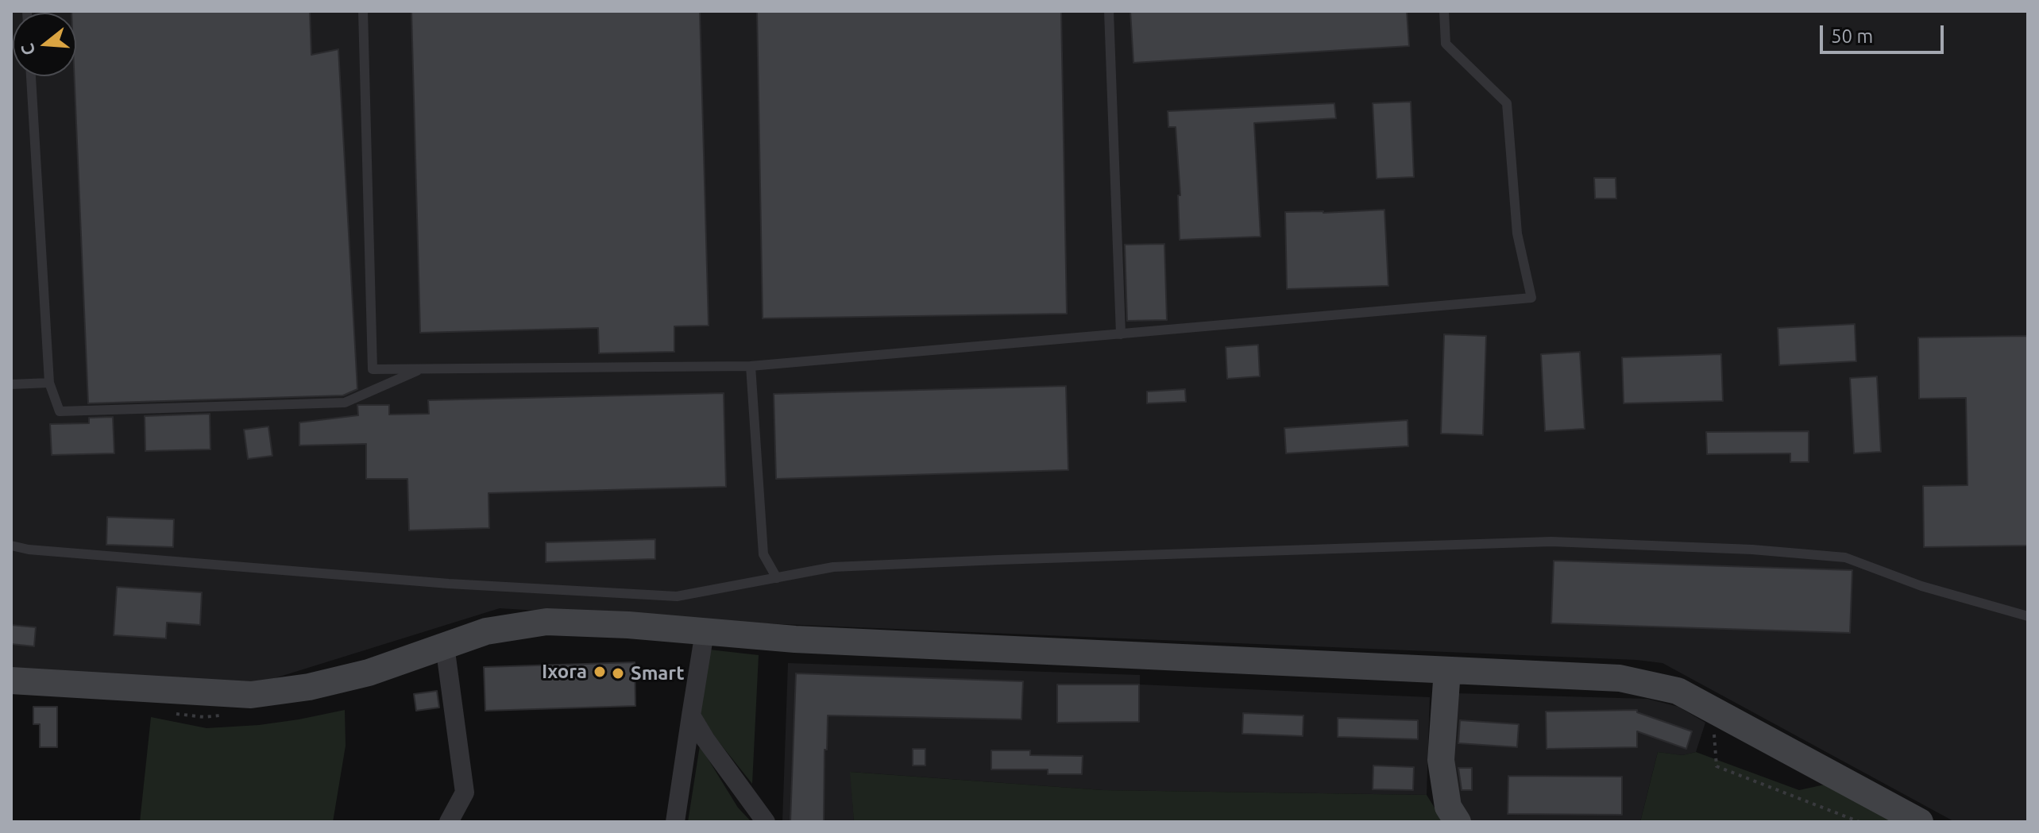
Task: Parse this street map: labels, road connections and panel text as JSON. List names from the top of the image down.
{
  "places": ["Ixora", "Smart"],
  "scale_bar": "50 m",
  "north": "left"
}
